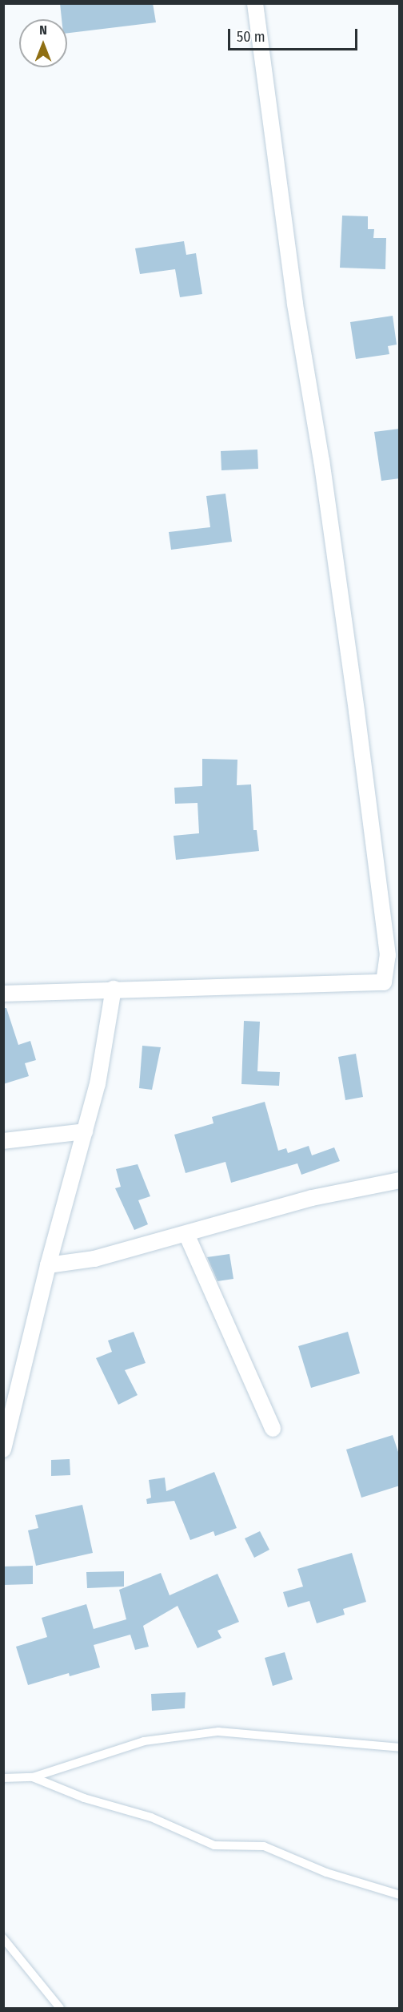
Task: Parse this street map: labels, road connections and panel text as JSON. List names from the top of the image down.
{
  "scale_bar": "50 m",
  "north": "top"
}
